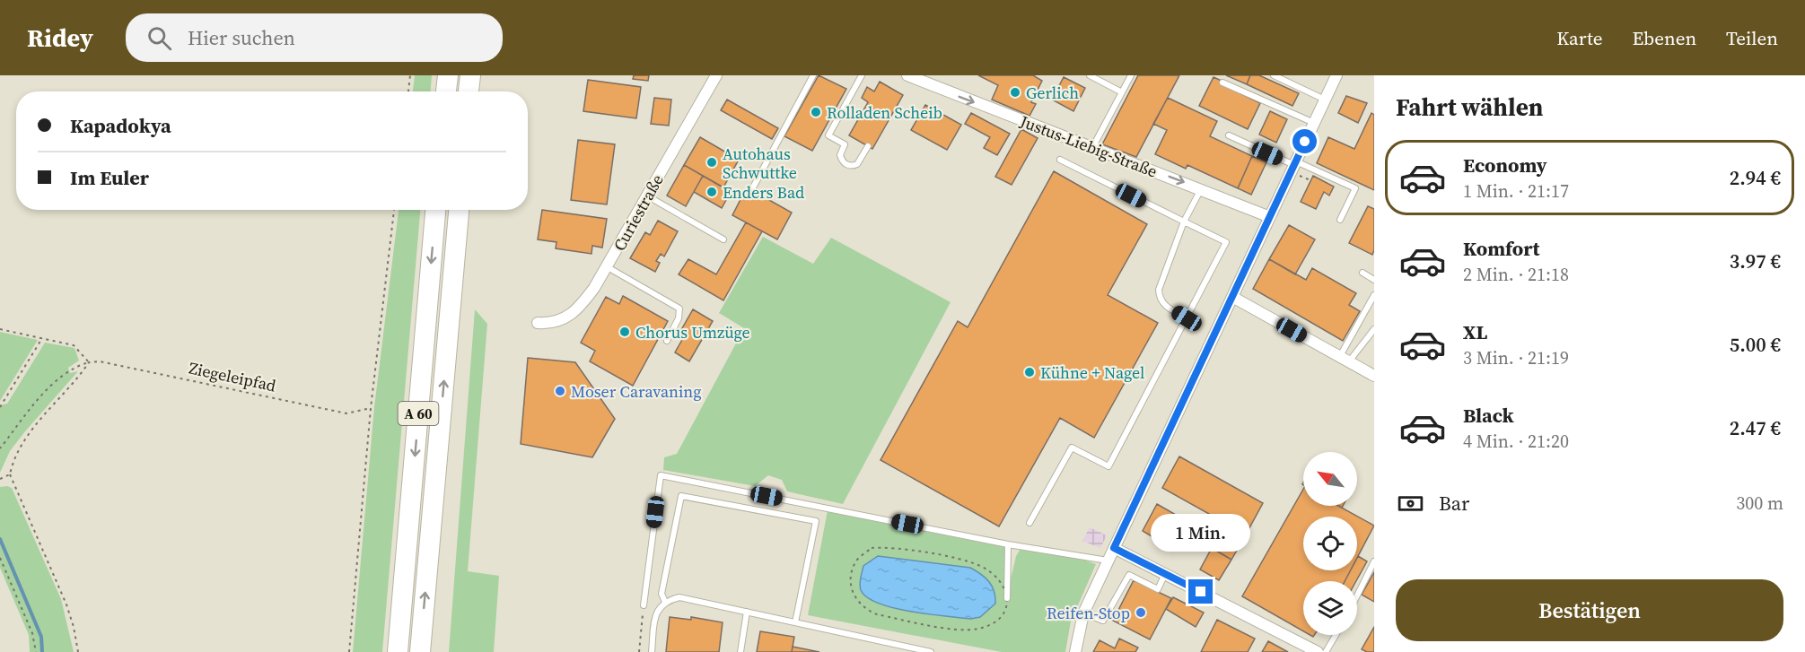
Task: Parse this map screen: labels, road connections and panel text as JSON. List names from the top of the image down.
{
  "streets": {
    "highway": ["A 60"],
    "street": ["Justus-Liebig-Straße", "Curiestraße"],
    "path": ["Ziegeleipfad"]
  },
  "one_way": ["Justus-Liebig-Straße"],
  "places": [
    "Gerlich",
    "Rolladen Scheib",
    "Autohaus Schwuttke",
    "Enders Bad",
    "Chorus Umzüge",
    "Kühne + Nagel",
    "Moser Caravaning",
    "Reifen-Stop"
  ],
  "north": "top left",
  "page": {
    "header": "Ridey",
    "search": "Hier suchen",
    "nav": ["Karte", "Ebenen", "Teilen"],
    "heading": "Fahrt wählen",
    "banner": ["Kapadokya", "Im Euler"],
    "list": [
      {
        "name": "Economy",
        "note": "1 Min. · 21:17",
        "value": "2.94 €"
      },
      {
        "name": "Komfort",
        "note": "2 Min. · 21:18",
        "value": "3.97 €"
      },
      {
        "name": "XL",
        "note": "3 Min. · 21:19",
        "value": "5.00 €"
      },
      {
        "name": "Black",
        "note": "4 Min. · 21:20",
        "value": "2.47 €"
      }
    ],
    "pay": ["Bar", "300 m"],
    "bubble": "1 Min.",
    "buttons": "Bestätigen"
  }
}
